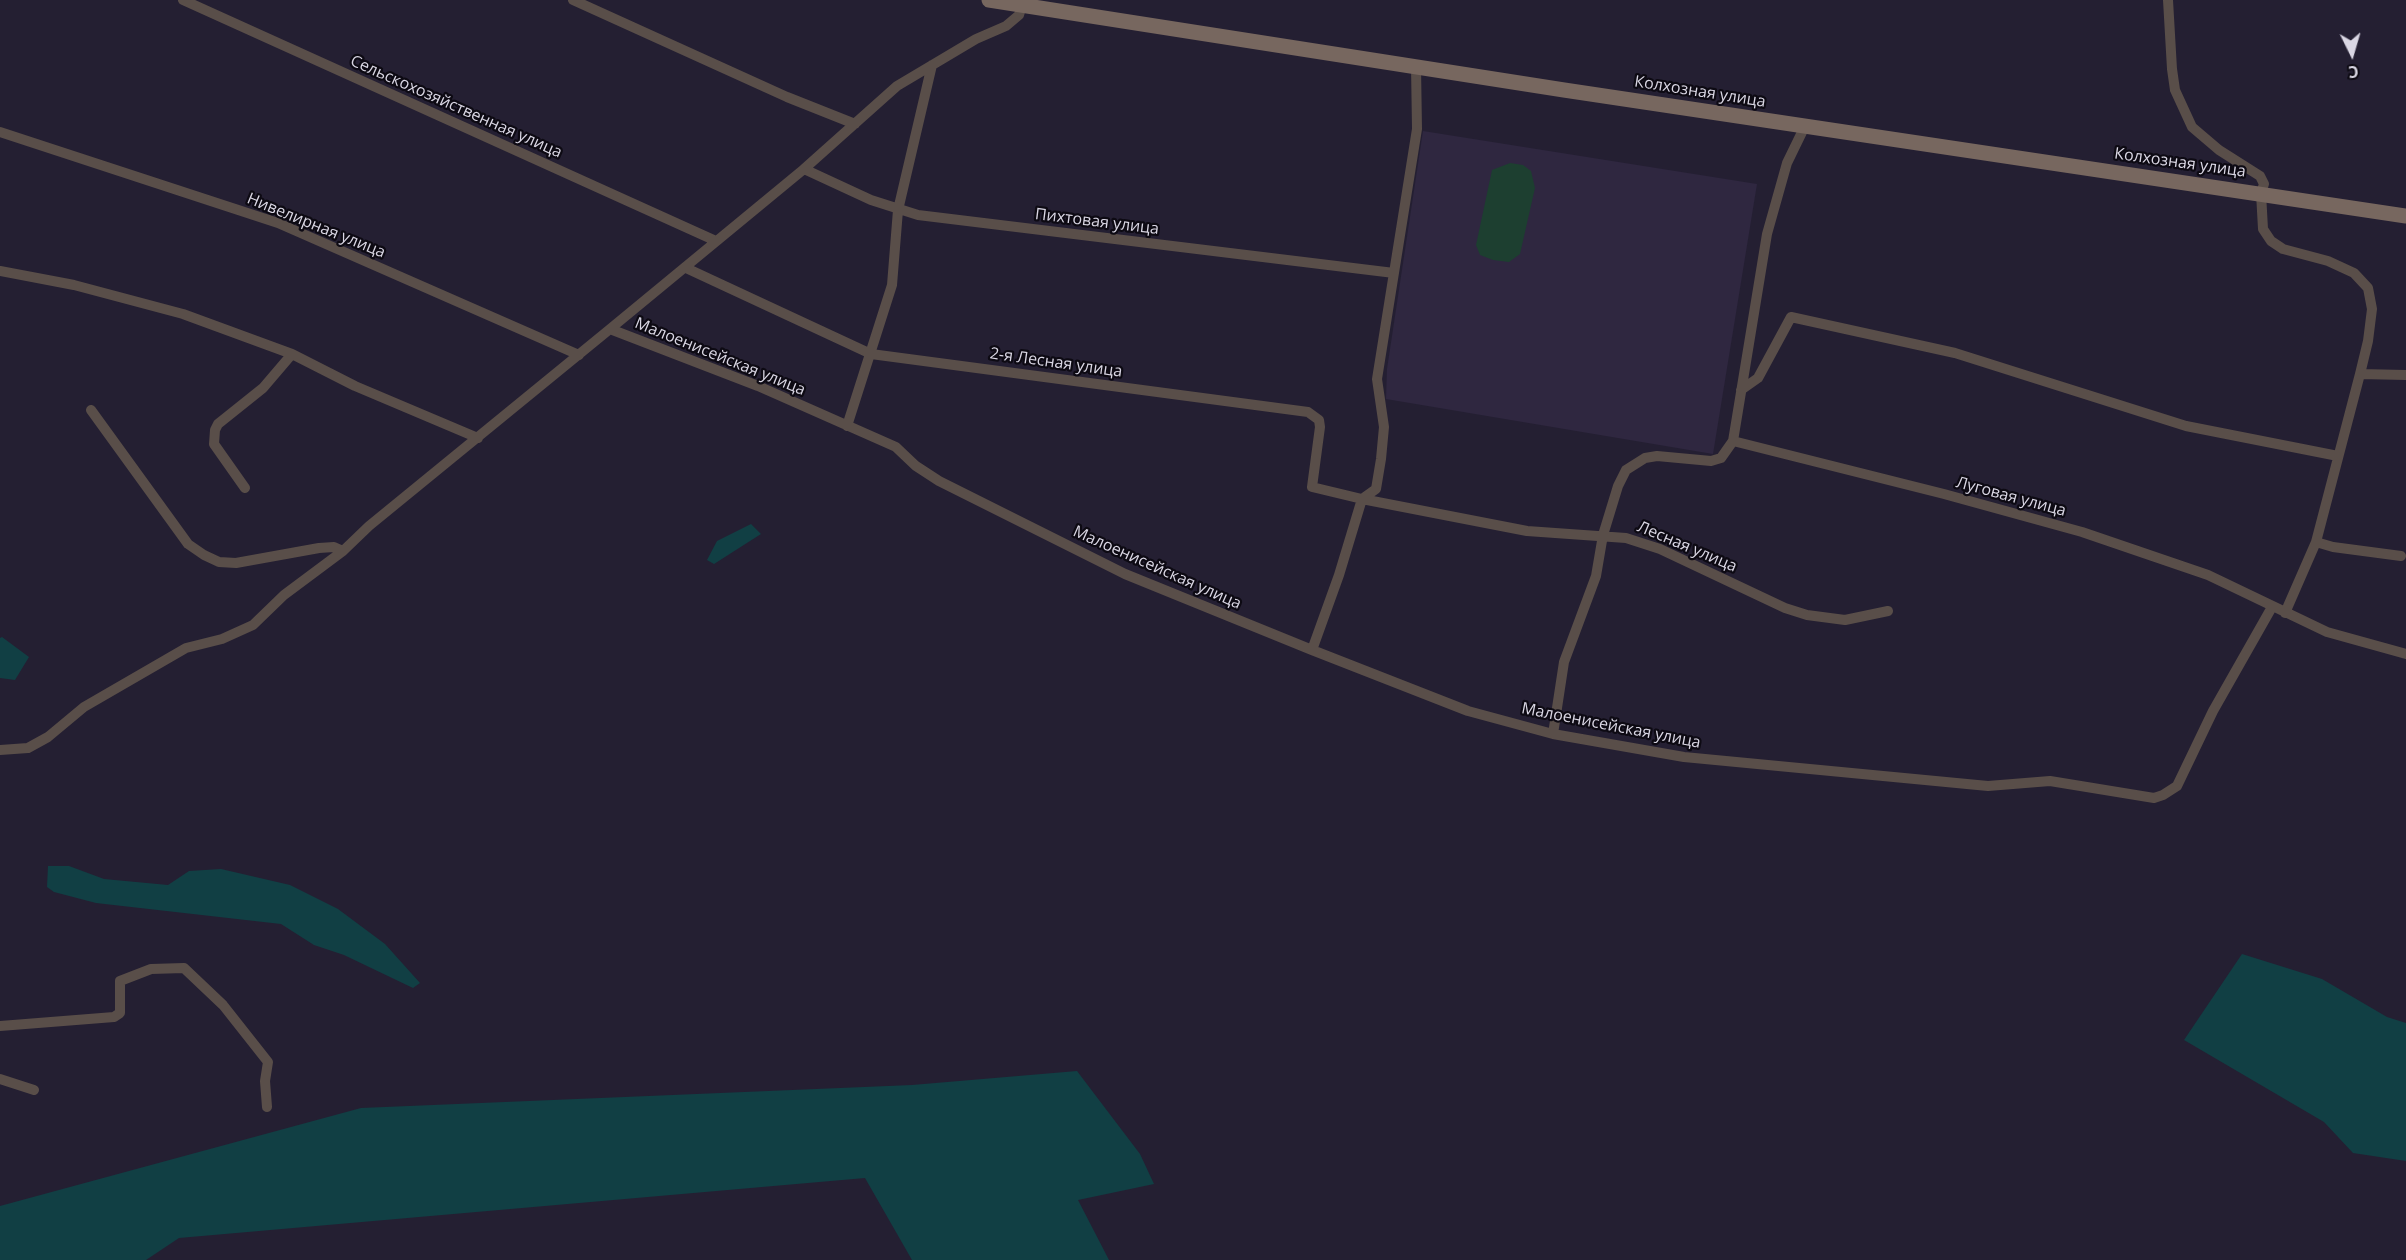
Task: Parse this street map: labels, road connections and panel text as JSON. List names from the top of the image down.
{
  "streets": {
    "main road": ["Колхозная улица"],
    "street": [
      "Сельскохозяйственная улица",
      "Пихтовая улица",
      "Нивелирная улица",
      "Малоенисейская улица",
      "2-я Лесная улица",
      "Луговая улица",
      "Лесная улица"
    ]
  },
  "crossings": [
    ["Нивелирная улица", "Малоенисейская улица"],
    ["Малоенисейская улица", "Луговая улица"],
    ["2-я Лесная улица", "Лесная улица"]
  ],
  "north": "bottom"
}
